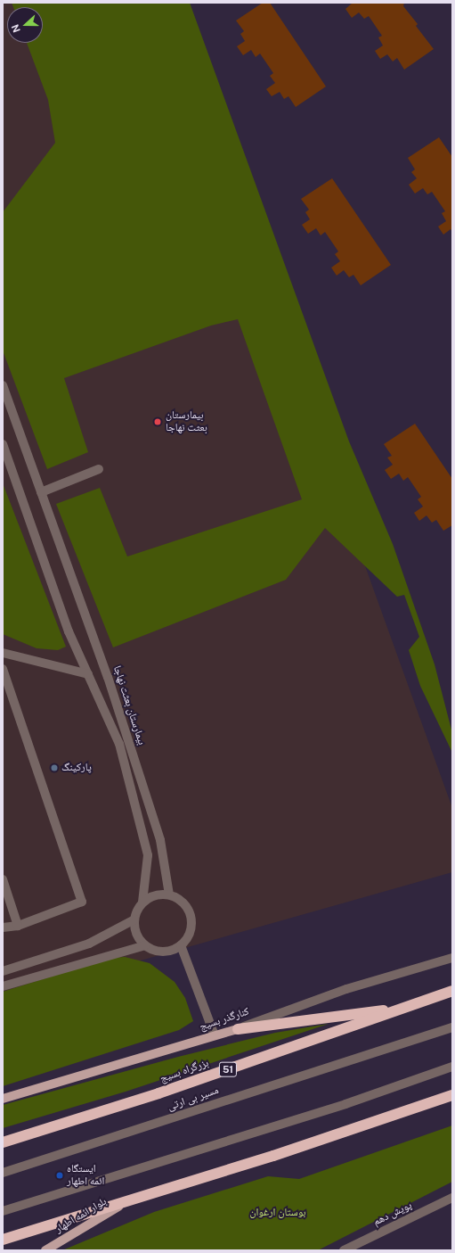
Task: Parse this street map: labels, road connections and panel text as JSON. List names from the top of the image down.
{
  "streets": {
    "highway": ["51", "بزرگراه بسیج"],
    "main road": ["کنارگذر بسیج", "بلوار ائمه اطهار"],
    "street": ["بیمارستان بعثت نهاجا", "مسیر بی ارتی", "پویش دهم"]
  },
  "parks": ["بوستان ارغوان"],
  "places": ["بیمارستان بعثت نهاجا", "پارکینگ", "ایستگاه ائمه اطهار"],
  "north": "left"
}
